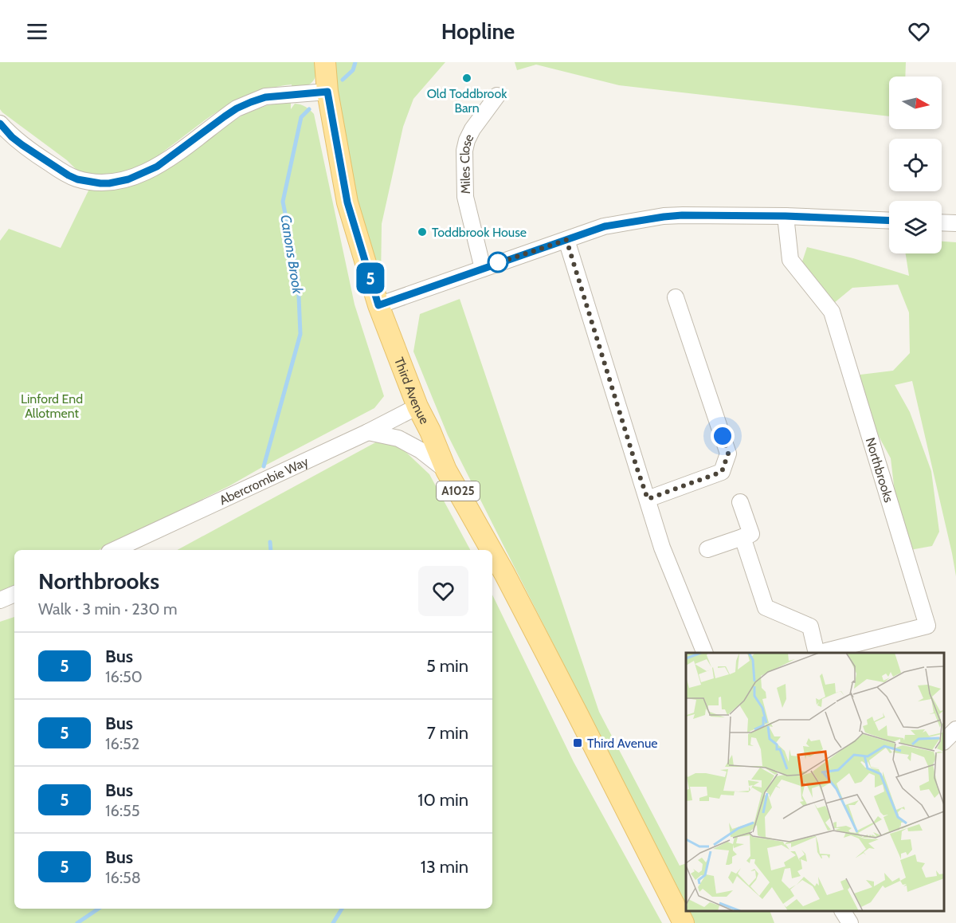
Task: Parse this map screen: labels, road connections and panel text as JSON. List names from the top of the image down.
{
  "streets": {
    "main road": ["Third Avenue", "A1025"],
    "street": ["Miles Close", "Northbrooks", "Abercrombie Way"]
  },
  "crossings": [
    ["Third Avenue", "Abercrombie Way"]
  ],
  "water": ["Canons Brook"],
  "parks": ["Linford End Allotment"],
  "places": {
    "other": ["Old Toddbrook Barn", "Toddbrook House"],
    "transit": ["Third Avenue"]
  },
  "lines": ["bus line 5"],
  "north": "right",
  "page": {
    "header": "Hopline",
    "on_map": "5",
    "heading": ["Northbrooks", "Walk · 3 min · 230 m"],
    "list": [
      {
        "mark": "5",
        "name": "Bus",
        "note": "16:50",
        "value": "5 min"
      },
      {
        "mark": "5",
        "name": "Bus",
        "note": "16:52",
        "value": "7 min"
      },
      {
        "mark": "5",
        "name": "Bus",
        "note": "16:55",
        "value": "10 min"
      },
      {
        "mark": "5",
        "name": "Bus",
        "note": "16:58",
        "value": "13 min"
      }
    ]
  }
}
